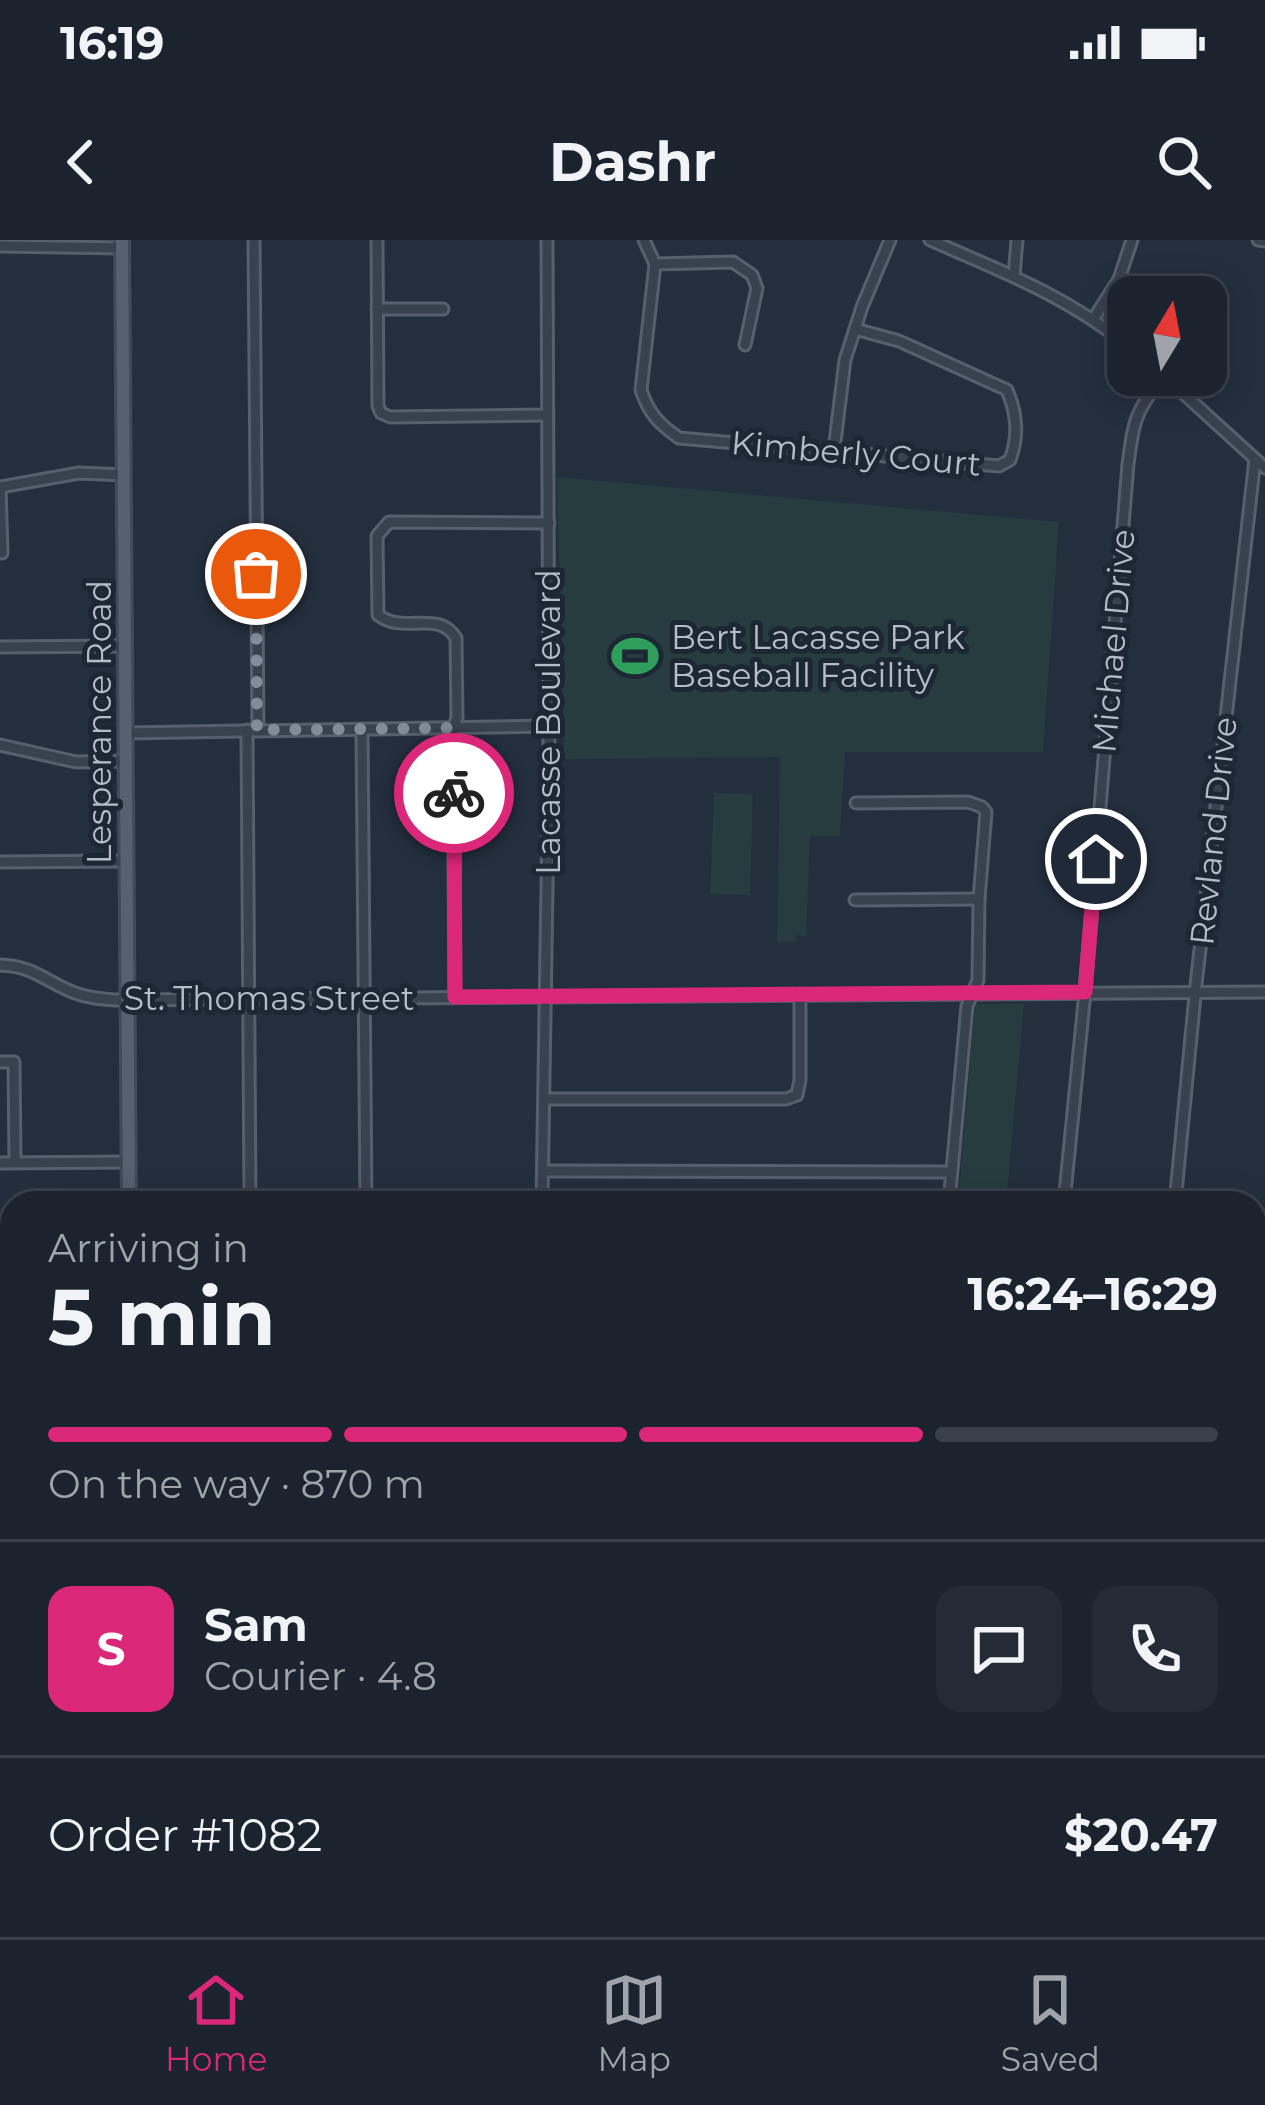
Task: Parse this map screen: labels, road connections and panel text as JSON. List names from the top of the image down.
{
  "streets": {
    "main road": ["Lesperance Road"],
    "street": [
      "Kimberly Court",
      "Michael Drive",
      "Lacasse Boulevard",
      "Revland Drive",
      "St. Thomas Street"
    ]
  },
  "crossings": [
    ["Michael Drive", "St. Thomas Street"],
    ["Lesperance Road", "St. Thomas Street"],
    ["Lacasse Boulevard", "St. Thomas Street"],
    ["Revland Drive", "St. Thomas Street"]
  ],
  "places": {
    "sports": ["Bert Lacasse Park Baseball Facility"]
  },
  "north": "top",
  "page": {
    "status": "16:19",
    "header": "Dashr",
    "heading": ["5 min", "Arriving in", "16:24–16:29"],
    "panel": [
      "Sam",
      "Courier · 4.8",
      "Order #1082",
      "$20.47"
    ],
    "bar": "On the way · 870 m",
    "round": "S",
    "tabs": ["Home", "Map", "Saved"]
  }
}
